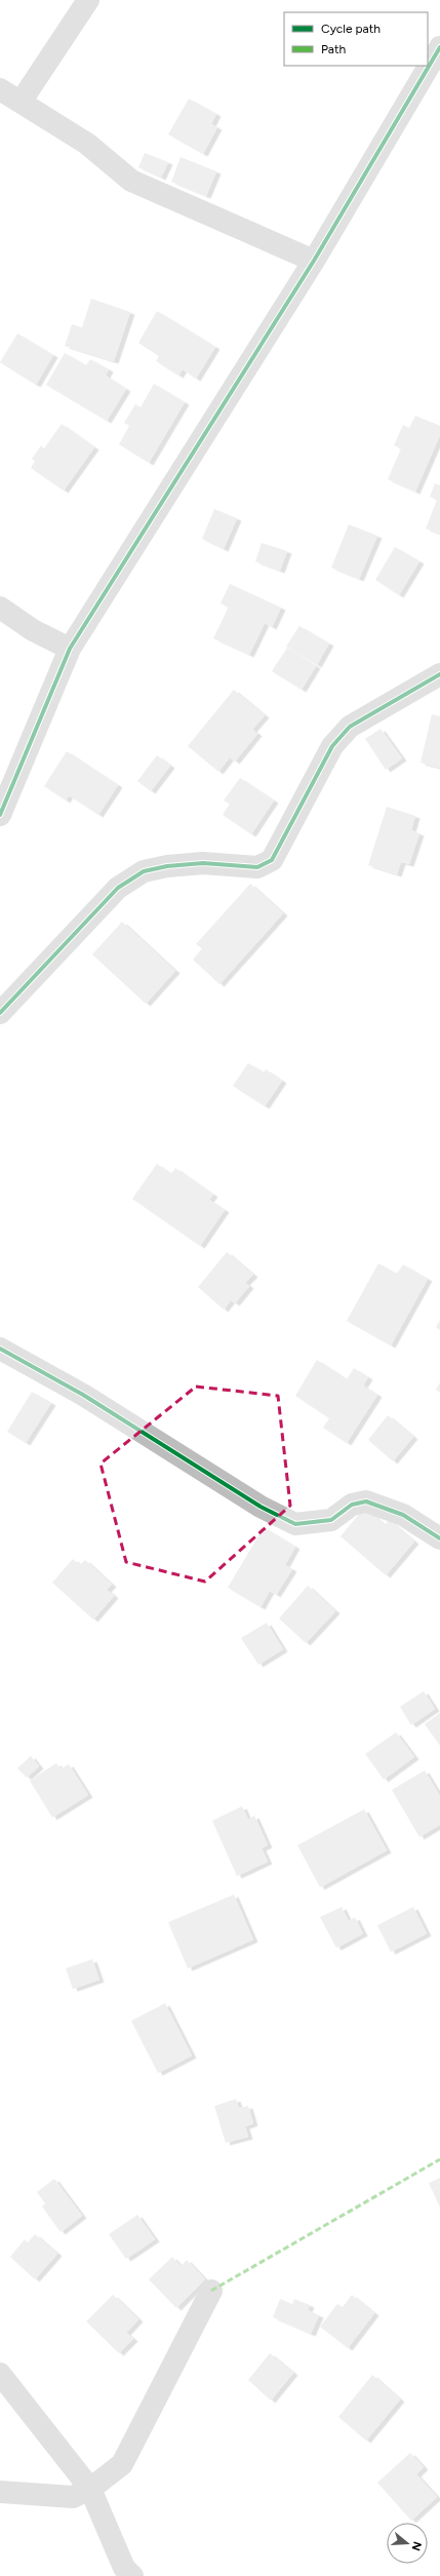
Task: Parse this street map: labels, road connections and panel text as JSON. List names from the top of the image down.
{
  "legend": ["Cycle path", "Path"],
  "north": "right"
}
